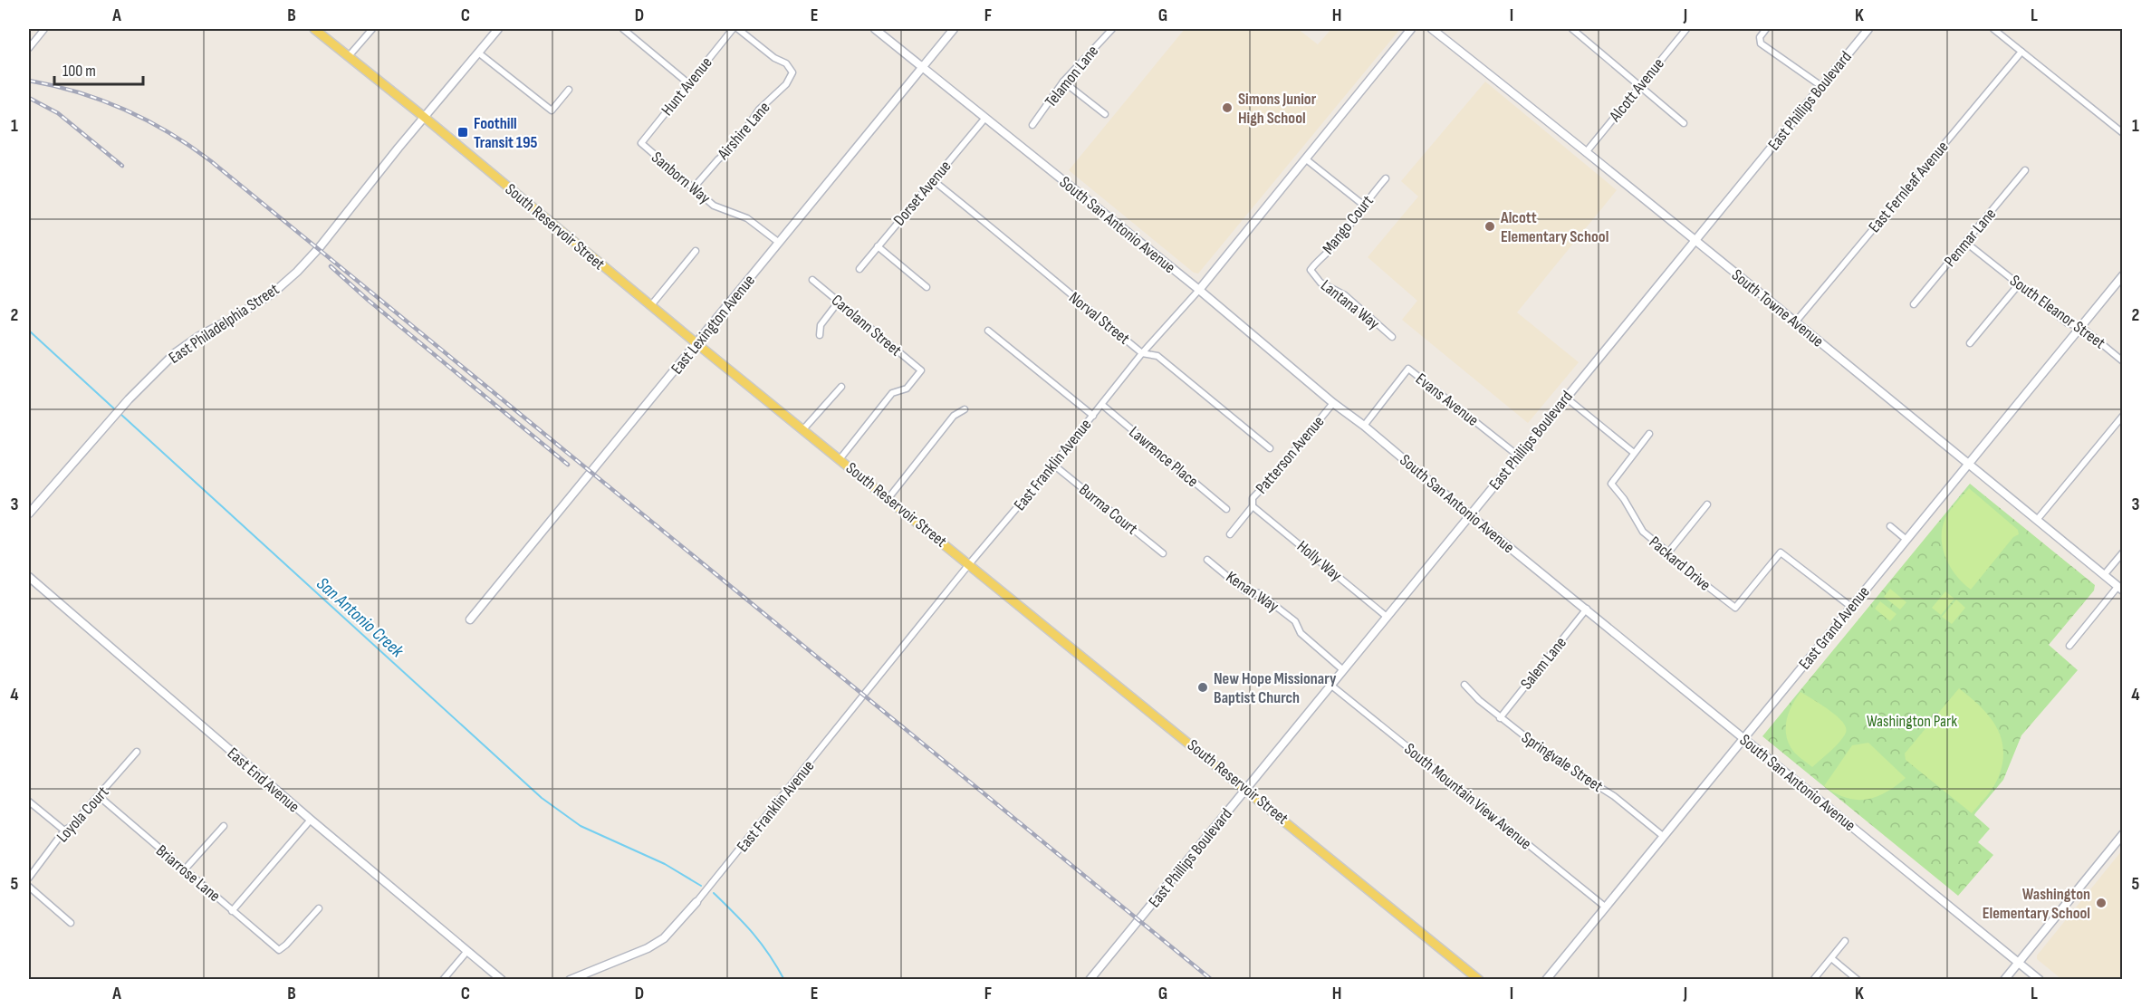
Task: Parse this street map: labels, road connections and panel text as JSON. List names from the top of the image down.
{
  "streets": {
    "main road": ["South Reservoir Street"],
    "street": [
      "Telamon Lane",
      "Hunt Avenue",
      "Alcott Avenue",
      "East Phillips Boulevard",
      "Airshire Lane",
      "Sanborn Way",
      "East Fernleaf Avenue",
      "Dorset Avenue",
      "South San Antonio Avenue",
      "Mango Court",
      "Penmar Lane",
      "Lantana Way",
      "South Towne Avenue",
      "South Eleanor Street",
      "Norval Street",
      "East Philadelphia Street",
      "East Lexington Avenue",
      "Carolann Street",
      "Evans Avenue",
      "Patterson Avenue",
      "Lawrence Place",
      "East Franklin Avenue",
      "Burma Court",
      "Holly Way",
      "Packard Drive",
      "Kenan Way",
      "East Grand Avenue",
      "Salem Lane",
      "Springvale Street",
      "East End Avenue",
      "South Mountain View Avenue",
      "Loyola Court",
      "Briarrose Lane"
    ]
  },
  "crossings": [
    ["Hunt Avenue", "Sanborn Way"],
    ["Alcott Avenue", "South Towne Avenue"],
    ["East Phillips Boulevard", "South San Antonio Avenue"],
    ["East Phillips Boulevard", "South Reservoir Street"],
    ["East Phillips Boulevard", "South Towne Avenue"],
    ["East Phillips Boulevard", "Evans Avenue"],
    ["East Phillips Boulevard", "Holly Way"],
    ["East Phillips Boulevard", "Kenan Way"],
    ["East Phillips Boulevard", "South Mountain View Avenue"],
    ["Airshire Lane", "Sanborn Way"],
    ["Sanborn Way", "East Lexington Avenue"],
    ["East Fernleaf Avenue", "South Towne Avenue"],
    ["Dorset Avenue", "South San Antonio Avenue"],
    ["Dorset Avenue", "Norval Street"],
    ["South San Antonio Avenue", "East Lexington Avenue"],
    ["South San Antonio Avenue", "Evans Avenue"],
    ["South San Antonio Avenue", "Patterson Avenue"],
    ["South San Antonio Avenue", "East Franklin Avenue"],
    ["South San Antonio Avenue", "East Grand Avenue"],
    ["South San Antonio Avenue", "Salem Lane"],
    ["Mango Court", "Lantana Way"],
    ["South Reservoir Street", "East Philadelphia Street"],
    ["South Reservoir Street", "East Lexington Avenue"],
    ["South Reservoir Street", "Carolann Street"],
    ["South Reservoir Street", "East Franklin Avenue"],
    ["Penmar Lane", "South Eleanor Street"],
    ["South Towne Avenue", "East Grand Avenue"],
    ["South Eleanor Street", "East Grand Avenue"],
    ["Norval Street", "East Franklin Avenue"],
    ["Patterson Avenue", "Holly Way"],
    ["Lawrence Place", "East Franklin Avenue"],
    ["East Franklin Avenue", "Burma Court"],
    ["Packard Drive", "East Grand Avenue"],
    ["East Grand Avenue", "Springvale Street"],
    ["East Grand Avenue", "South Mountain View Avenue"],
    ["Salem Lane", "Springvale Street"],
    ["Loyola Court", "Briarrose Lane"]
  ],
  "water": ["San Antonio Creek"],
  "parks": ["Washington Park"],
  "places": {
    "other": [
      "Simons Junior High School",
      "Alcott Elementary School",
      "New Hope Missionary Baptist Church",
      "Washington Elementary School"
    ],
    "transit": ["Foothill Transit 195"]
  },
  "scale_bar": "100 m",
  "grid": {
    "columns": [
      "A",
      "B",
      "C",
      "D",
      "E",
      "F",
      "G",
      "H",
      "I",
      "J",
      "K",
      "L"
    ],
    "rows": [
      "1",
      "2",
      "3",
      "4",
      "5"
    ]
  }
}
